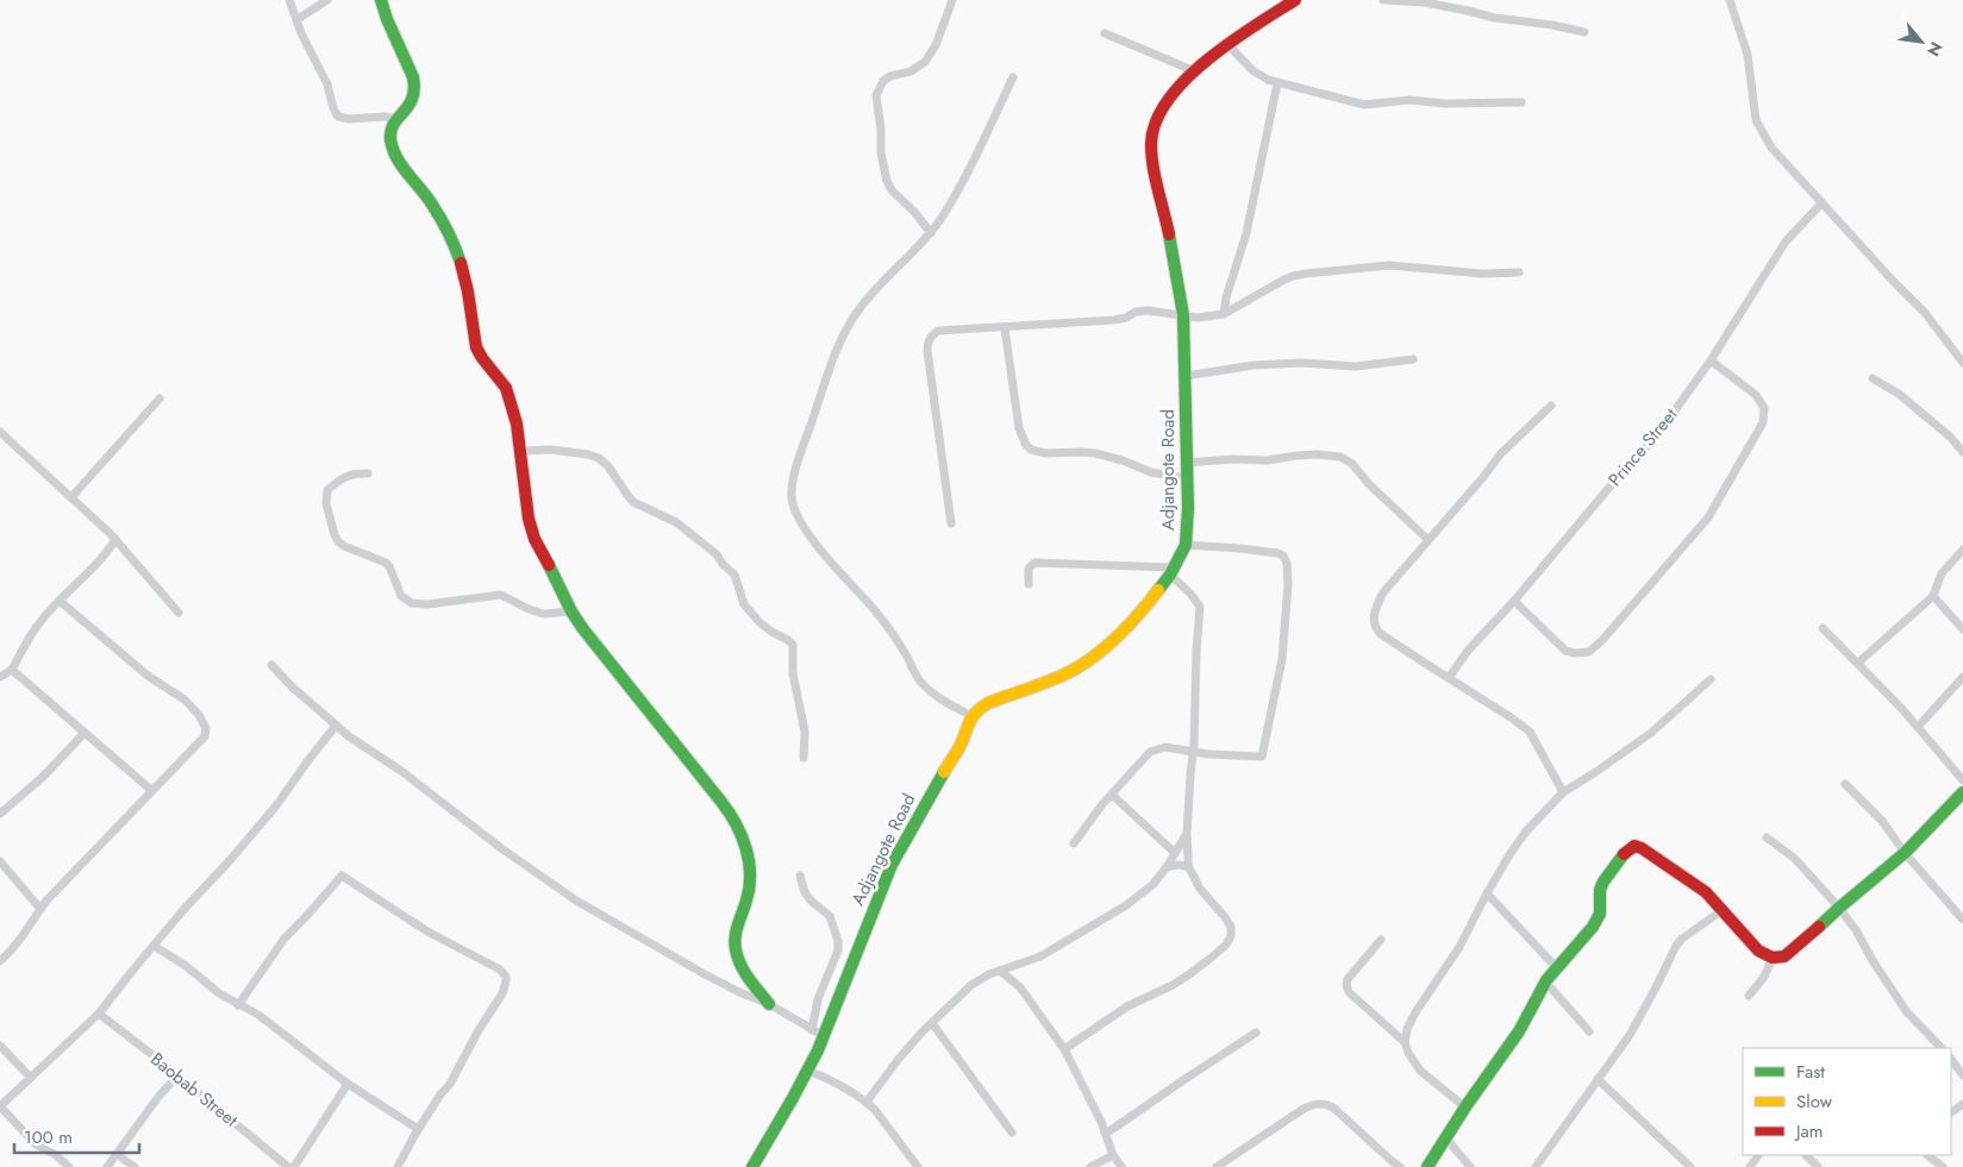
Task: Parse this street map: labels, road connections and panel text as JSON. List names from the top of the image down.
{
  "streets": {
    "street": ["Prince Street", "Adjangote Road", "Baobab Street"]
  },
  "legend": ["Fast", "Slow", "Jam"],
  "scale_bar": "100 m",
  "north": "bottom right"
}
